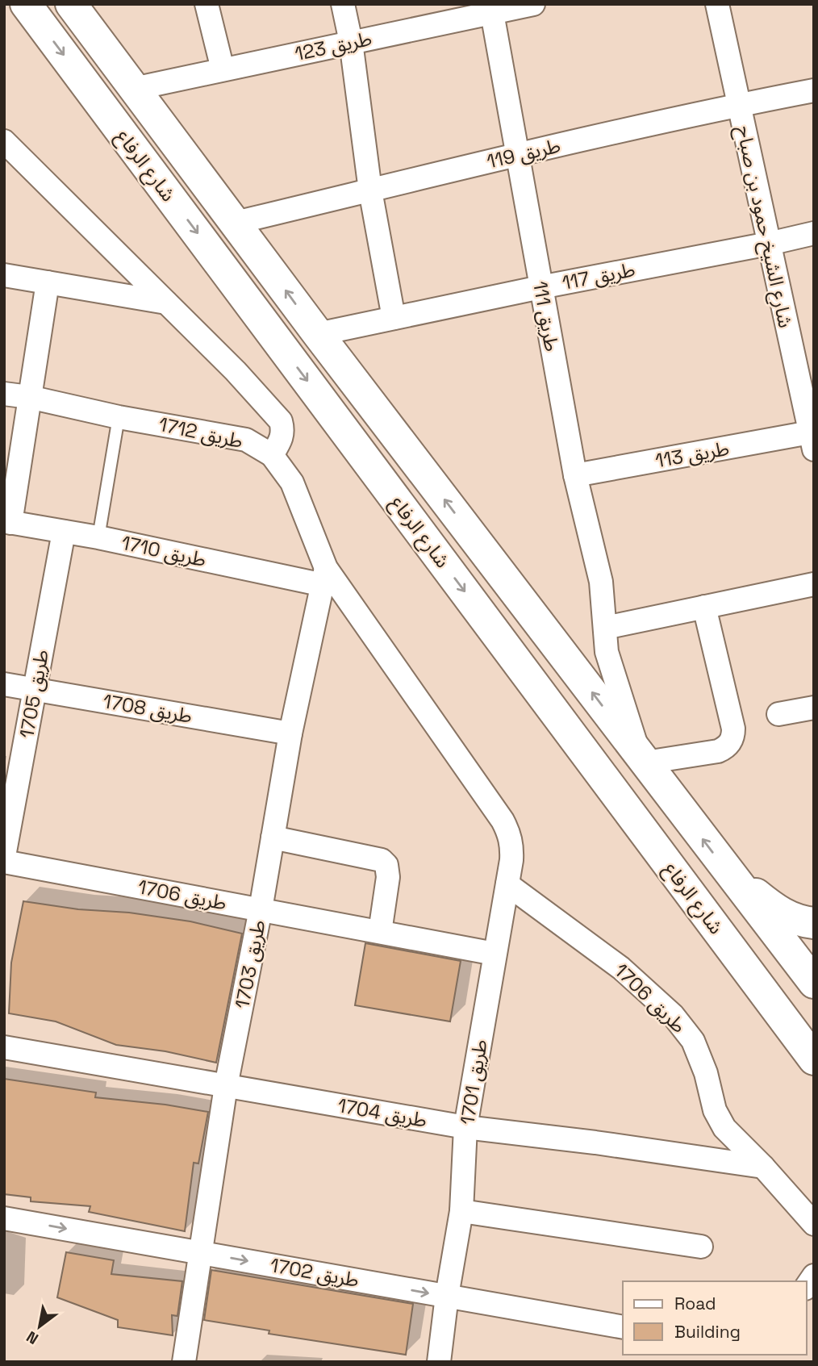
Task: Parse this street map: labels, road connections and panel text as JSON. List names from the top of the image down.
{
  "streets": {
    "main road": ["شارع الرفاع"],
    "street": [
      "طريق 123",
      "طريق 119",
      "شارع الشيخ حمود بن صباح",
      "طريق 117",
      "طريق 111",
      "طريق 1712",
      "طريق 113",
      "طريق 1710",
      "طريق 1705",
      "طريق 1708",
      "طريق 1706",
      "طريق 1703",
      "طريق 1701",
      "طريق 1704",
      "طريق 1702"
    ]
  },
  "crossings": [
    ["طريق 123", "شارع الرفاع"],
    ["طريق 123", "طريق 111"],
    ["طريق 119", "شارع الرفاع"],
    ["طريق 119", "شارع الشيخ حمود بن صباح"],
    ["طريق 119", "طريق 111"],
    ["شارع الرفاع", "طريق 117"],
    ["شارع الرفاع", "طريق 111"],
    ["شارع الشيخ حمود بن صباح", "طريق 117"],
    ["شارع الشيخ حمود بن صباح", "طريق 113"],
    ["طريق 117", "طريق 111"],
    ["طريق 111", "طريق 113"],
    ["طريق 1712", "طريق 1710"],
    ["طريق 1712", "طريق 1706"],
    ["طريق 1712", "طريق 1703"],
    ["طريق 1712", "طريق 1701"],
    ["طريق 1710", "طريق 1705"],
    ["طريق 1710", "طريق 1703"],
    ["طريق 1705", "طريق 1708"],
    ["طريق 1708", "طريق 1703"],
    ["طريق 1706", "طريق 1703"],
    ["طريق 1706", "طريق 1701"],
    ["طريق 1706", "طريق 1704"],
    ["طريق 1703", "طريق 1704"],
    ["طريق 1703", "طريق 1702"],
    ["طريق 1701", "طريق 1704"],
    ["طريق 1701", "طريق 1702"]
  ],
  "one_way": ["طريق 1702"],
  "legend": ["Road", "Building"],
  "north": "bottom left"
}
